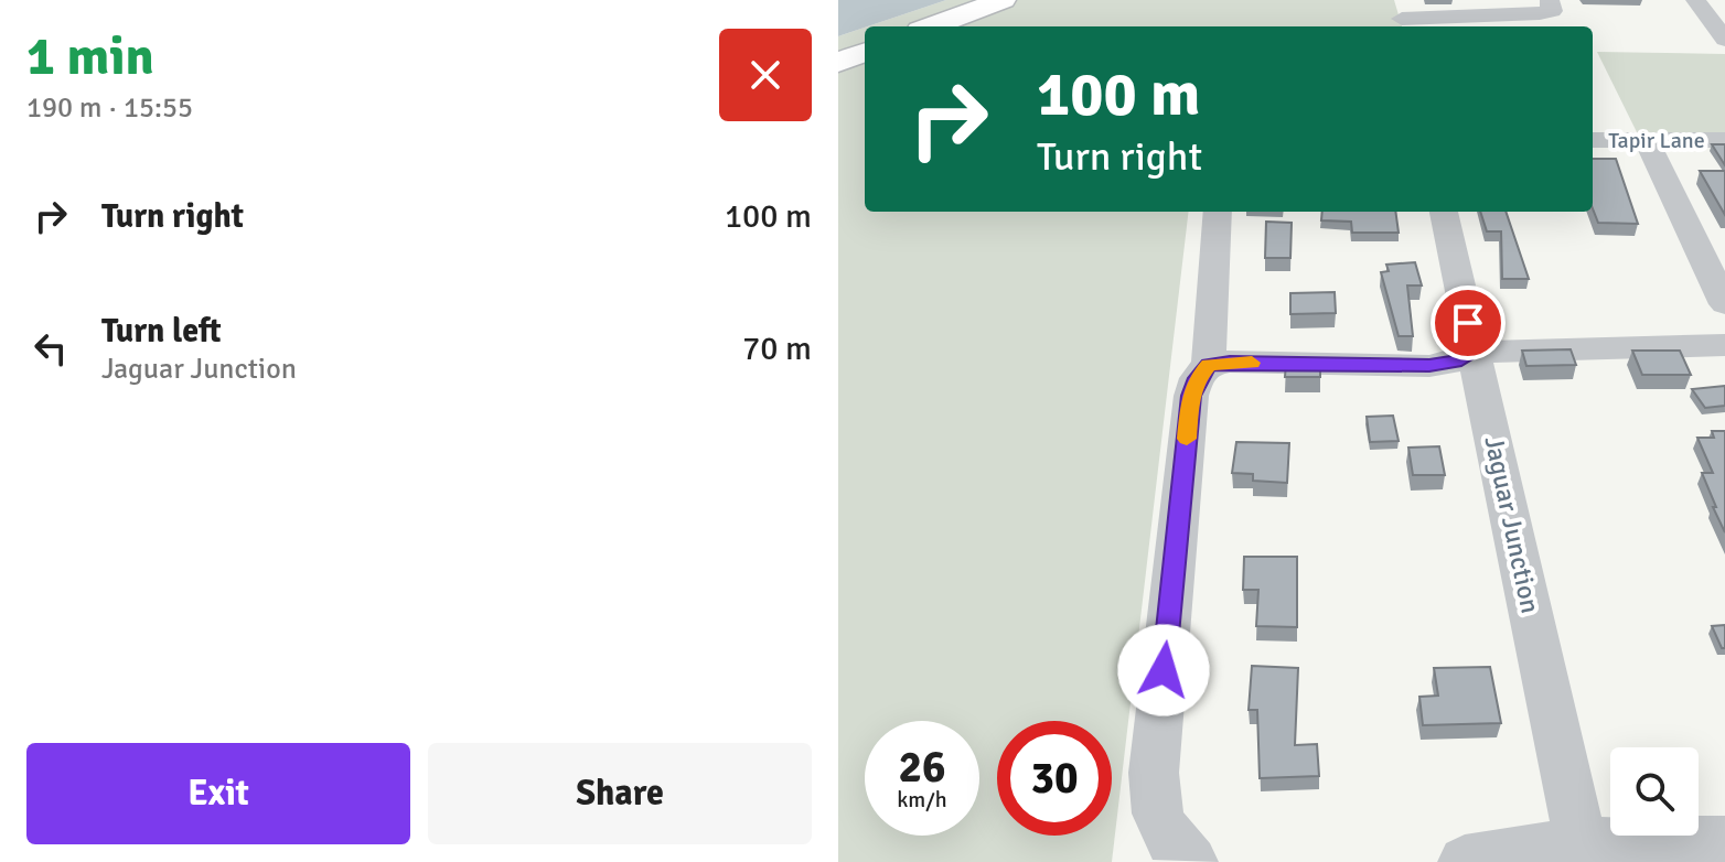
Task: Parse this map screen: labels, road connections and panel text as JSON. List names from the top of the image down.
{
  "streets": {
    "street": ["Tapir Lane", "Jaguar Junction"]
  },
  "page": {
    "heading": ["1 min", "190 m · 15:55"],
    "turn": ["100 m", "Turn right"],
    "list": [
      {
        "name": "Turn right",
        "value": "100 m"
      },
      {
        "name": "Turn left",
        "note": "Jaguar Junction",
        "value": "70 m"
      }
    ],
    "speed": "26 km/h",
    "limit": "30",
    "buttons": ["Exit", "Share"]
  }
}
